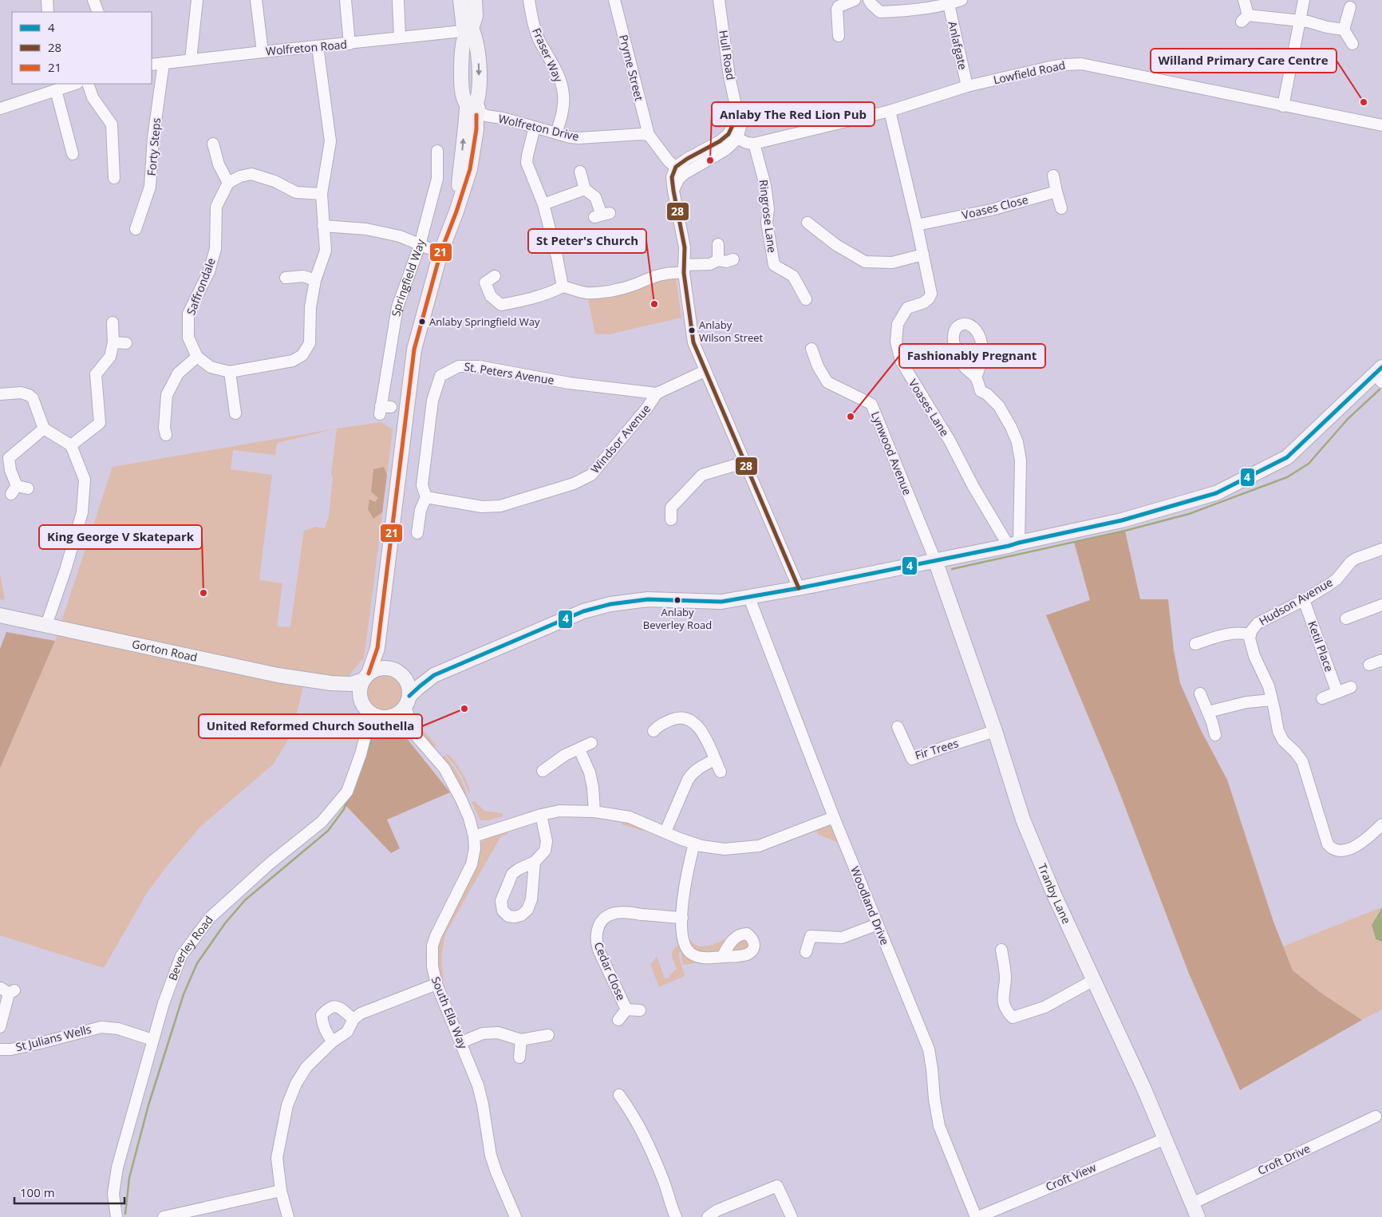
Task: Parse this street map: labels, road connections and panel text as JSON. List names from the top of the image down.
{
  "streets": {
    "main road": ["Springfield Way", "Gorton Road", "Tranby Lane"],
    "street": [
      "Anlafgate",
      "Wolfreton Road",
      "Fraser Way",
      "Hull Road",
      "Pryme Street",
      "Lowfield Road",
      "Wolfreton Drive",
      "Forty Steps",
      "Voases Close",
      "Ringrose Lane",
      "Saffrondale",
      "St. Peters Avenue",
      "Voases Lane",
      "Windsor Avenue",
      "Lynwood Avenue",
      "Hudson Avenue",
      "Ketil Place",
      "Fir Trees",
      "Woodland Drive",
      "Beverley Road",
      "Cedar Close",
      "South Ella Way",
      "St Julians Wells",
      "Croft Drive",
      "Croft View"
    ]
  },
  "crossings": [
    ["Anlafgate", "Lowfield Road"],
    ["Wolfreton Road", "Forty Steps"],
    ["Wolfreton Road", "Springfield Way"],
    ["Fraser Way", "Wolfreton Drive"],
    ["Hull Road", "Lowfield Road"],
    ["Pryme Street", "Wolfreton Drive"],
    ["Lowfield Road", "Ringrose Lane"],
    ["Lowfield Road", "Voases Lane"],
    ["Wolfreton Drive", "Springfield Way"],
    ["Voases Close", "Voases Lane"],
    ["Springfield Way", "Gorton Road"],
    ["Springfield Way", "Beverley Road"],
    ["Springfield Way", "South Ella Way"],
    ["St. Peters Avenue", "Windsor Avenue"],
    ["Lynwood Avenue", "Tranby Lane"],
    ["Hudson Avenue", "Ketil Place"],
    ["Gorton Road", "Beverley Road"],
    ["Gorton Road", "South Ella Way"],
    ["Fir Trees", "Tranby Lane"],
    ["Tranby Lane", "Croft Drive"],
    ["Tranby Lane", "Croft View"],
    ["Woodland Drive", "Croft View"],
    ["Beverley Road", "South Ella Way"],
    ["Beverley Road", "St Julians Wells"]
  ],
  "places": [
    "Willand Primary Care Centre",
    "Anlaby The Red Lion Pub",
    "St Peter's Church",
    "Anlaby Springfield Way",
    "Anlaby Wilson Street",
    "Fashionably Pregnant",
    "King George V Skatepark",
    "Anlaby Beverley Road",
    "United Reformed Church Southella"
  ],
  "lines": ["transit line 28", "transit line 21", "transit line 4"],
  "legend": ["4", "28", "21"],
  "scale_bar": "100 m"
}
